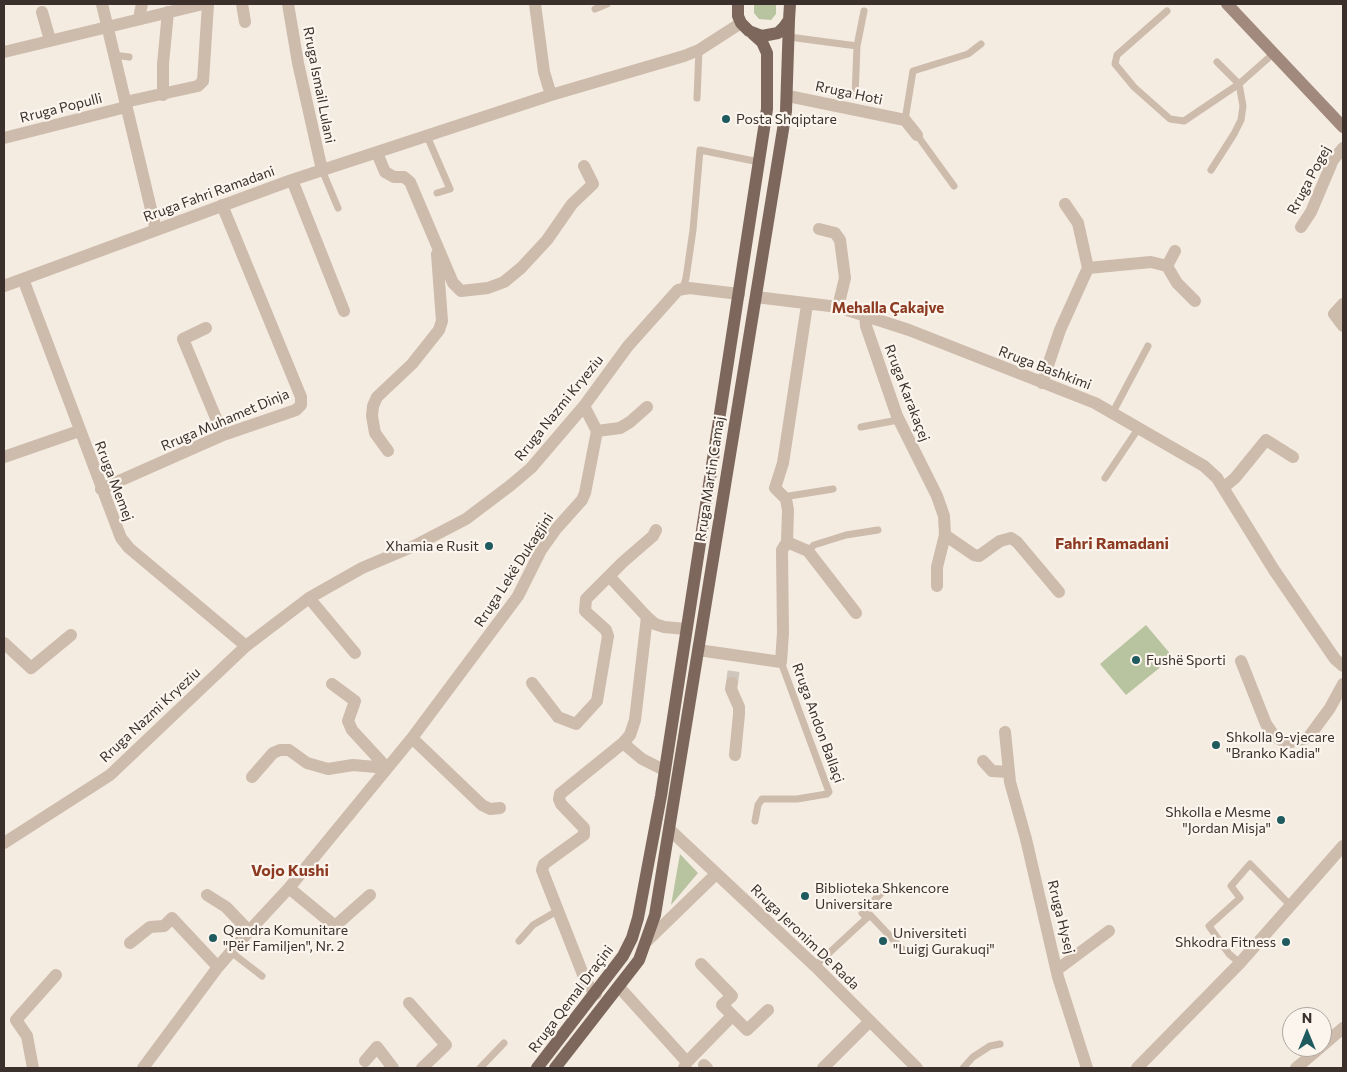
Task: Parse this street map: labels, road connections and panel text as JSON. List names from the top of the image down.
{
  "streets": {
    "main road": ["Rruga Martin Camaj", "Rruga Qemal Draçini"],
    "street": [
      "Rruga Ismail Lulani",
      "Rruga Hoti",
      "Rruga Populli",
      "Rruga Pogej",
      "Rruga Fahri Ramadani",
      "Rruga Bashkimi",
      "Rruga Karakaçej",
      "Rruga Nazmi Kryeziu",
      "Rruga Muhamet Dinja",
      "Rruga Memej",
      "Rruga Lekë Dukagjini",
      "Rruga Andon Ballaçi",
      "Rruga Hysej",
      "Rruga Jeronim De Rada"
    ]
  },
  "crossings": [
    ["Rruga Ismail Lulani", "Rruga Fahri Ramadani"],
    ["Rruga Hoti", "Rruga Martin Camaj"],
    ["Rruga Fahri Ramadani", "Rruga Muhamet Dinja"],
    ["Rruga Fahri Ramadani", "Rruga Martin Camaj"],
    ["Rruga Fahri Ramadani", "Rruga Memej"],
    ["Rruga Bashkimi", "Rruga Karakaçej"],
    ["Rruga Bashkimi", "Rruga Martin Camaj"],
    ["Rruga Bashkimi", "Rruga Andon Ballaçi"],
    ["Rruga Nazmi Kryeziu", "Rruga Memej"],
    ["Rruga Muhamet Dinja", "Rruga Memej"],
    ["Rruga Martin Camaj", "Rruga Andon Ballaçi"],
    ["Rruga Martin Camaj", "Rruga Jeronim De Rada"],
    ["Rruga Martin Camaj", "Rruga Qemal Draçini"]
  ],
  "districts": ["Mehalla Çakajve", "Fahri Ramadani", "Vojo Kushi"],
  "places": [
    "Posta Shqiptare",
    "Xhamia e Rusit",
    "Fushë Sporti",
    "Shkolla 9-vjecare \"Branko Kadia\"",
    "Shkolla e Mesme \"Jordan Misja\"",
    "Biblioteka Shkencore Universitare",
    "Qendra Komunitare \"Për Familjen\", Nr. 2",
    "Universiteti \"Luigj Gurakuqi\"",
    "Shkodra Fitness"
  ],
  "north": "top"
}
